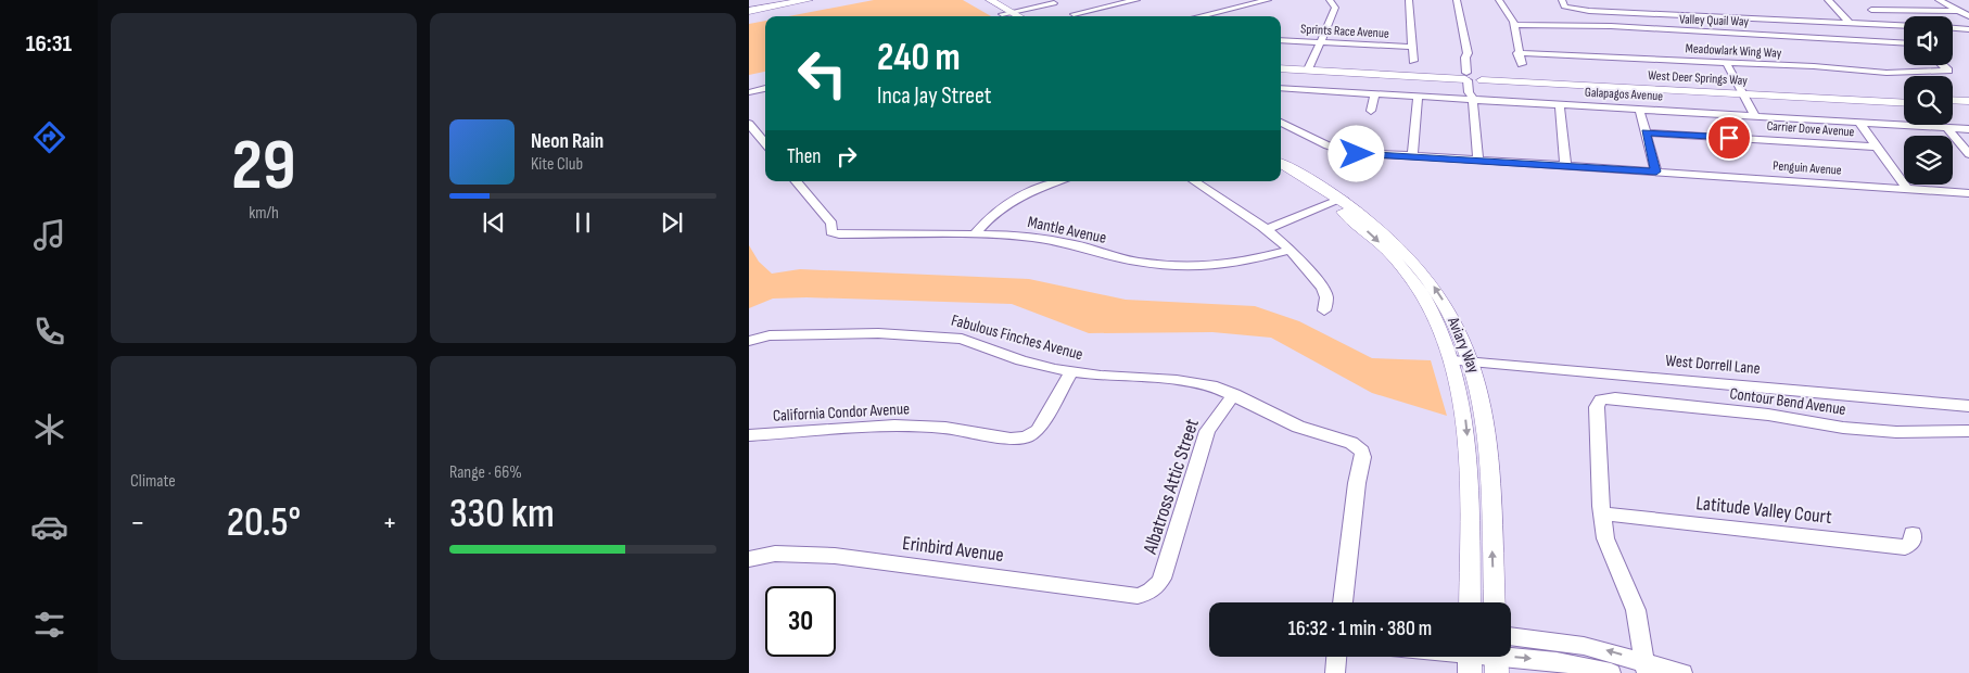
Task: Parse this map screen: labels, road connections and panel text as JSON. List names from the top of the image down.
{
  "streets": {
    "main road": ["West Deer Springs Way", "Aviary Way"],
    "street": [
      "Valley Quail Way",
      "Sprints Race Avenue",
      "Meadowlark Wing Way",
      "Galapagos Avenue",
      "Carrier Dove Avenue",
      "Penguin Avenue",
      "Mantle Avenue",
      "Fabulous Finches Avenue",
      "West Dorrell Lane",
      "Contour Bend Avenue",
      "California Condor Avenue",
      "Albatross Attic Street",
      "Latitude Valley Court",
      "Erinbird Avenue"
    ]
  },
  "crossings": [
    ["Fabulous Finches Avenue", "California Condor Avenue"],
    ["Fabulous Finches Avenue", "Albatross Attic Street"],
    ["Aviary Way", "West Dorrell Lane"],
    ["Contour Bend Avenue", "Latitude Valley Court"],
    ["Albatross Attic Street", "Erinbird Avenue"]
  ],
  "page": {
    "tabs": "16:31",
    "tile": [
      ["29", "km/h"],
      "Climate",
      ["Range · 66%", "330 km"]
    ],
    "turn": ["240 m", "Inca Jay Street"],
    "song": ["Neon Rain", "Kite Club"],
    "then": "Then",
    "heat": ["−", "20.5°", "+"],
    "limit": "30",
    "trip": "16:32 · 1 min · 380 m"
  }
}
